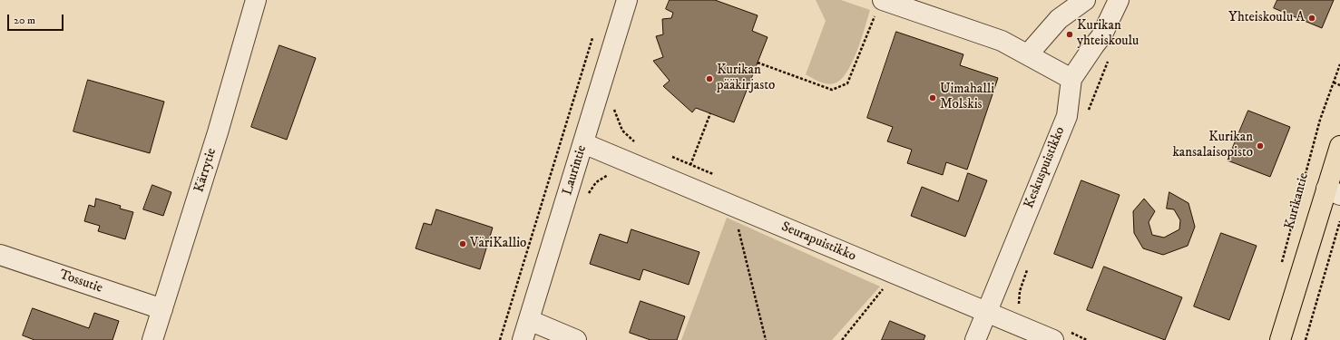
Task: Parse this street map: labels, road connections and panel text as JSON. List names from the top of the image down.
{
  "streets": {
    "main road": ["Kurikantie"],
    "street": [
      "Keskuspuistikko",
      "Kärrytie",
      "Laurintie",
      "Seurapuistikko",
      "Tossutie"
    ]
  },
  "crossings": [
    ["Keskuspuistikko", "Seurapuistikko"],
    ["Kärrytie", "Tossutie"],
    ["Laurintie", "Seurapuistikko"]
  ],
  "places": [
    "Yhteiskoulu A",
    "Kurikan yhteiskoulu",
    "Kurikan pääkirjasto",
    "Uimahalli Molskis",
    "Kurikan kansalaisopisto",
    "VäriKallio"
  ],
  "scale_bar": "20 m"
}
